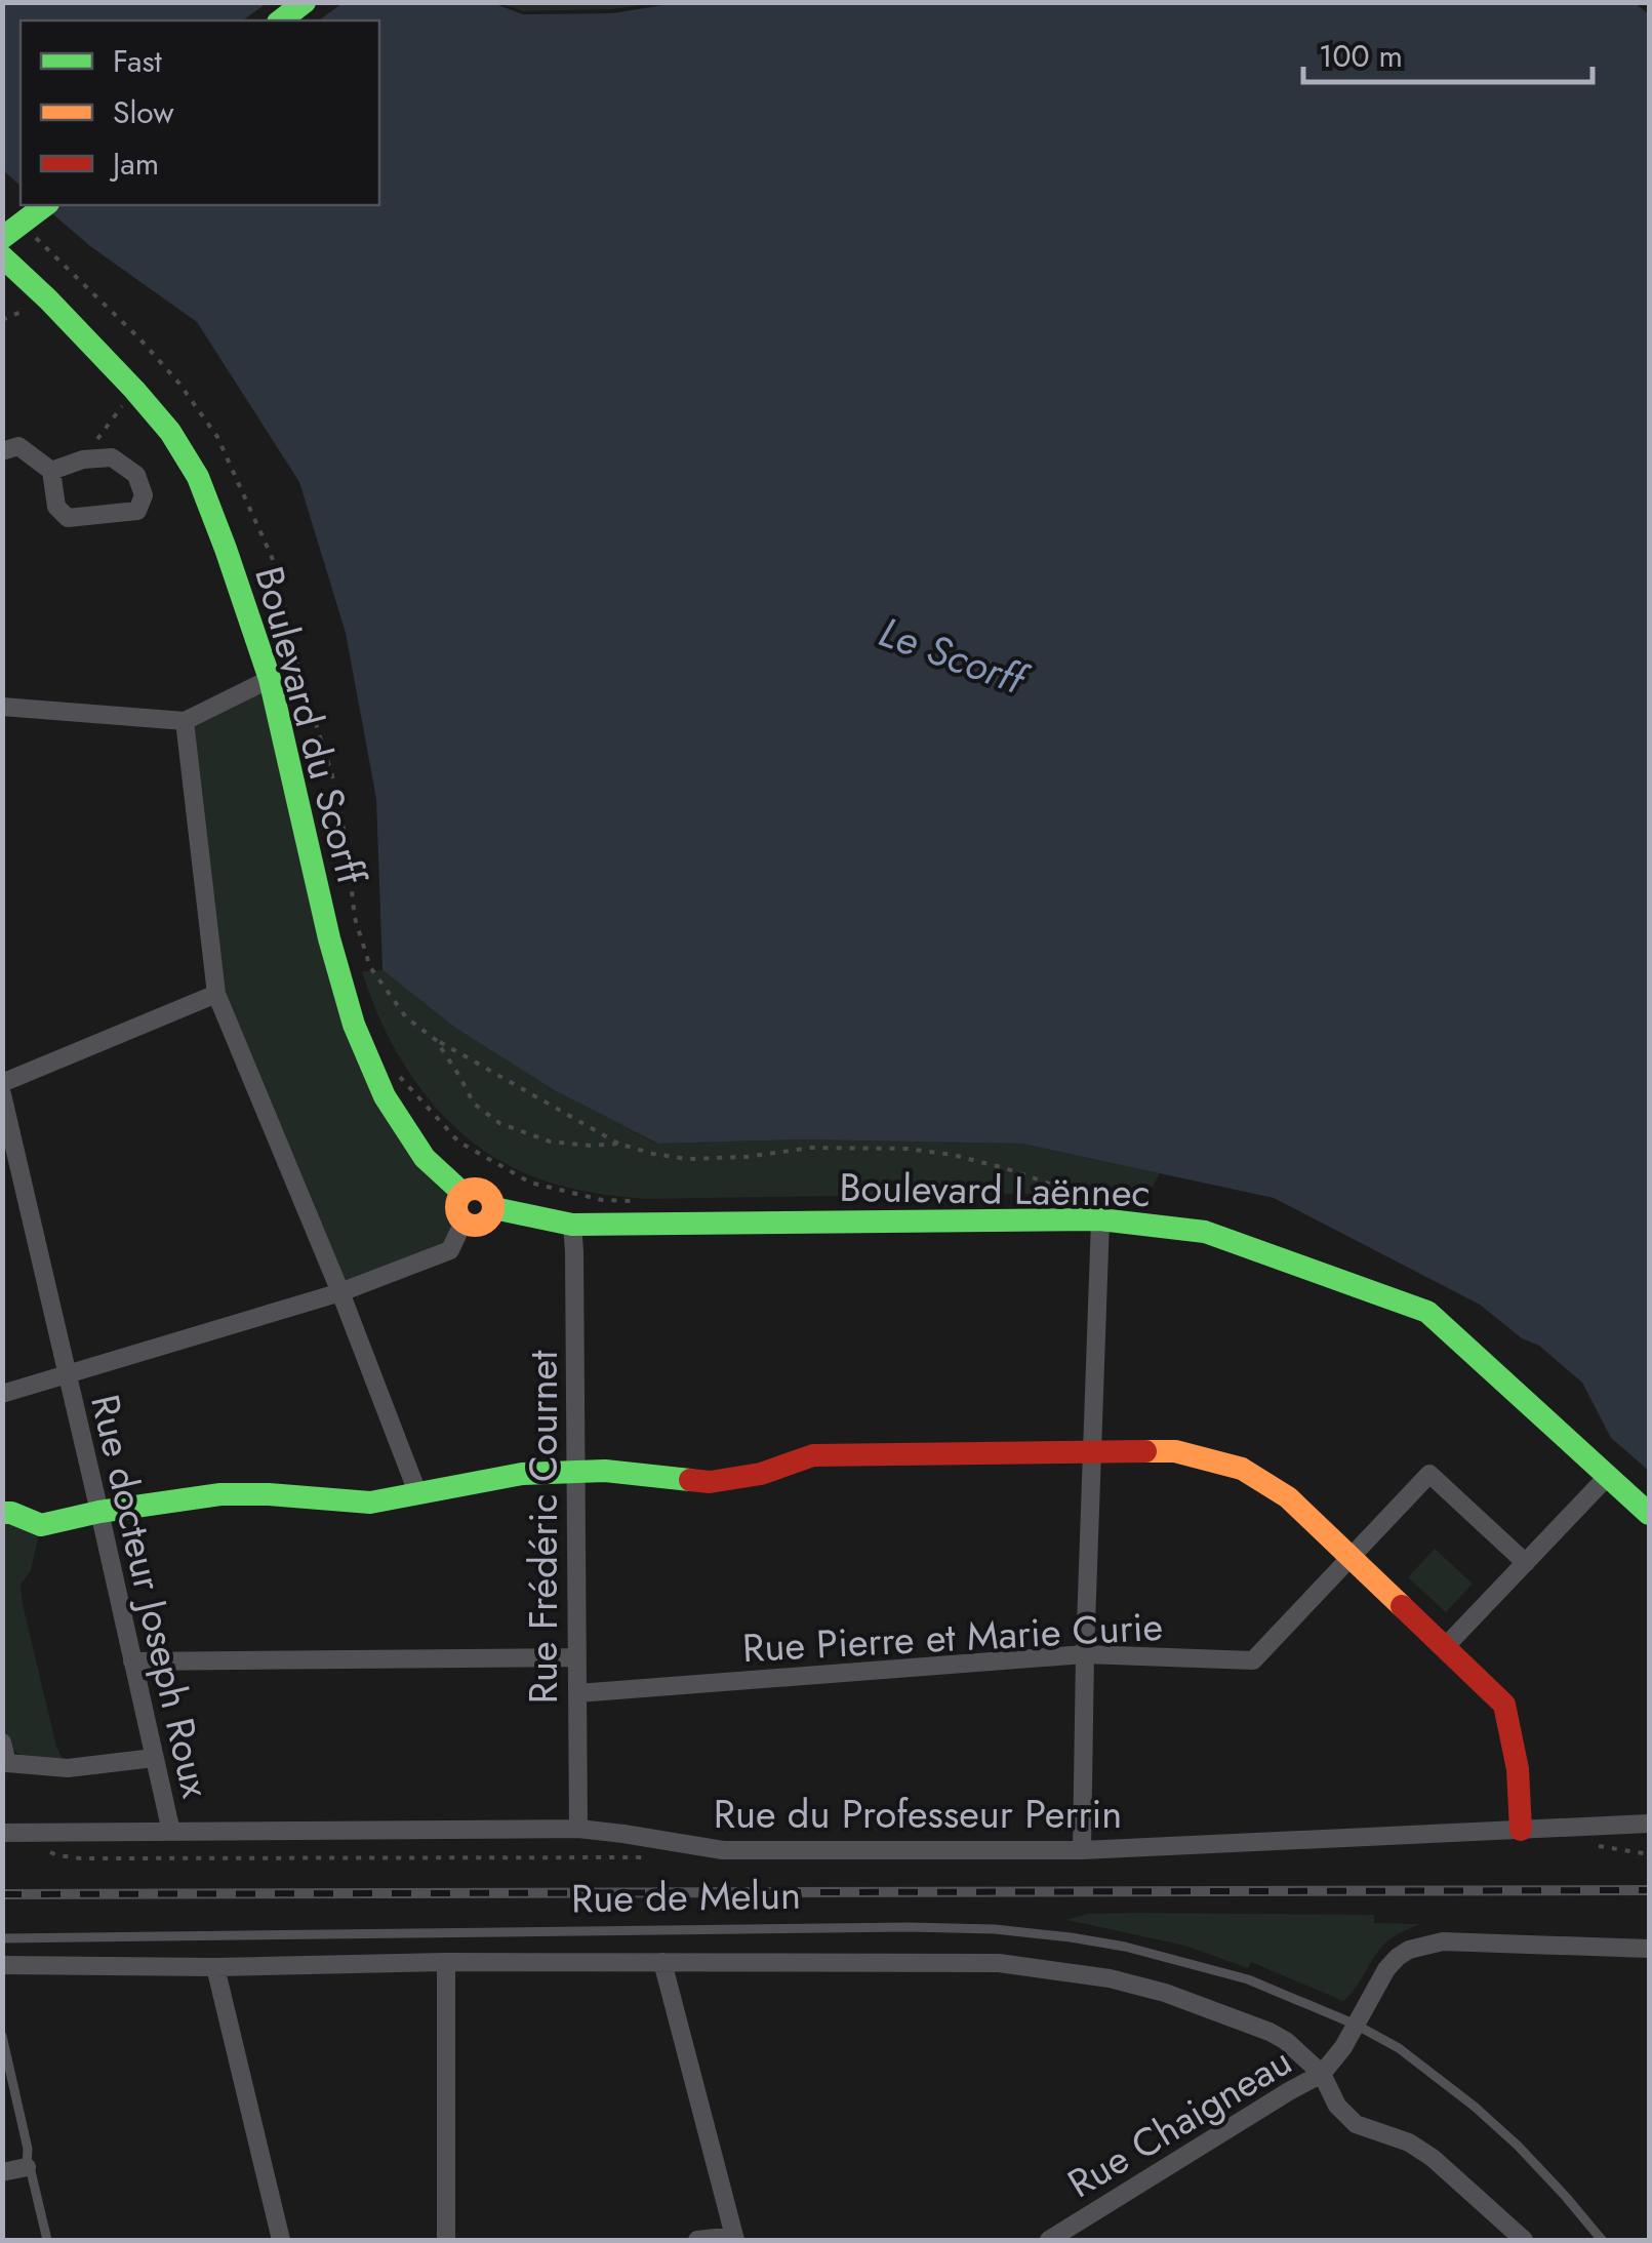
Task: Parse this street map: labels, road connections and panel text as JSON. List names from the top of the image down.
{
  "streets": {
    "main road": ["Boulevard du Scorff", "Boulevard Laënnec"],
    "street": [
      "Rue Frédéric Cournet",
      "Rue docteur Joseph Roux",
      "Rue Pierre et Marie Curie",
      "Rue du Professeur Perrin",
      "Rue de Melun",
      "Rue Chaigneau"
    ]
  },
  "crossings": [
    ["Boulevard du Scorff", "Boulevard Laënnec"],
    ["Boulevard Laënnec", "Rue Frédéric Cournet"],
    ["Rue Frédéric Cournet", "Rue Pierre et Marie Curie"],
    ["Rue Frédéric Cournet", "Rue du Professeur Perrin"],
    ["Rue docteur Joseph Roux", "Rue du Professeur Perrin"],
    ["Rue de Melun", "Rue Chaigneau"]
  ],
  "water": ["Le Scorff"],
  "legend": ["Fast", "Slow", "Jam"],
  "scale_bar": "100 m"
}
